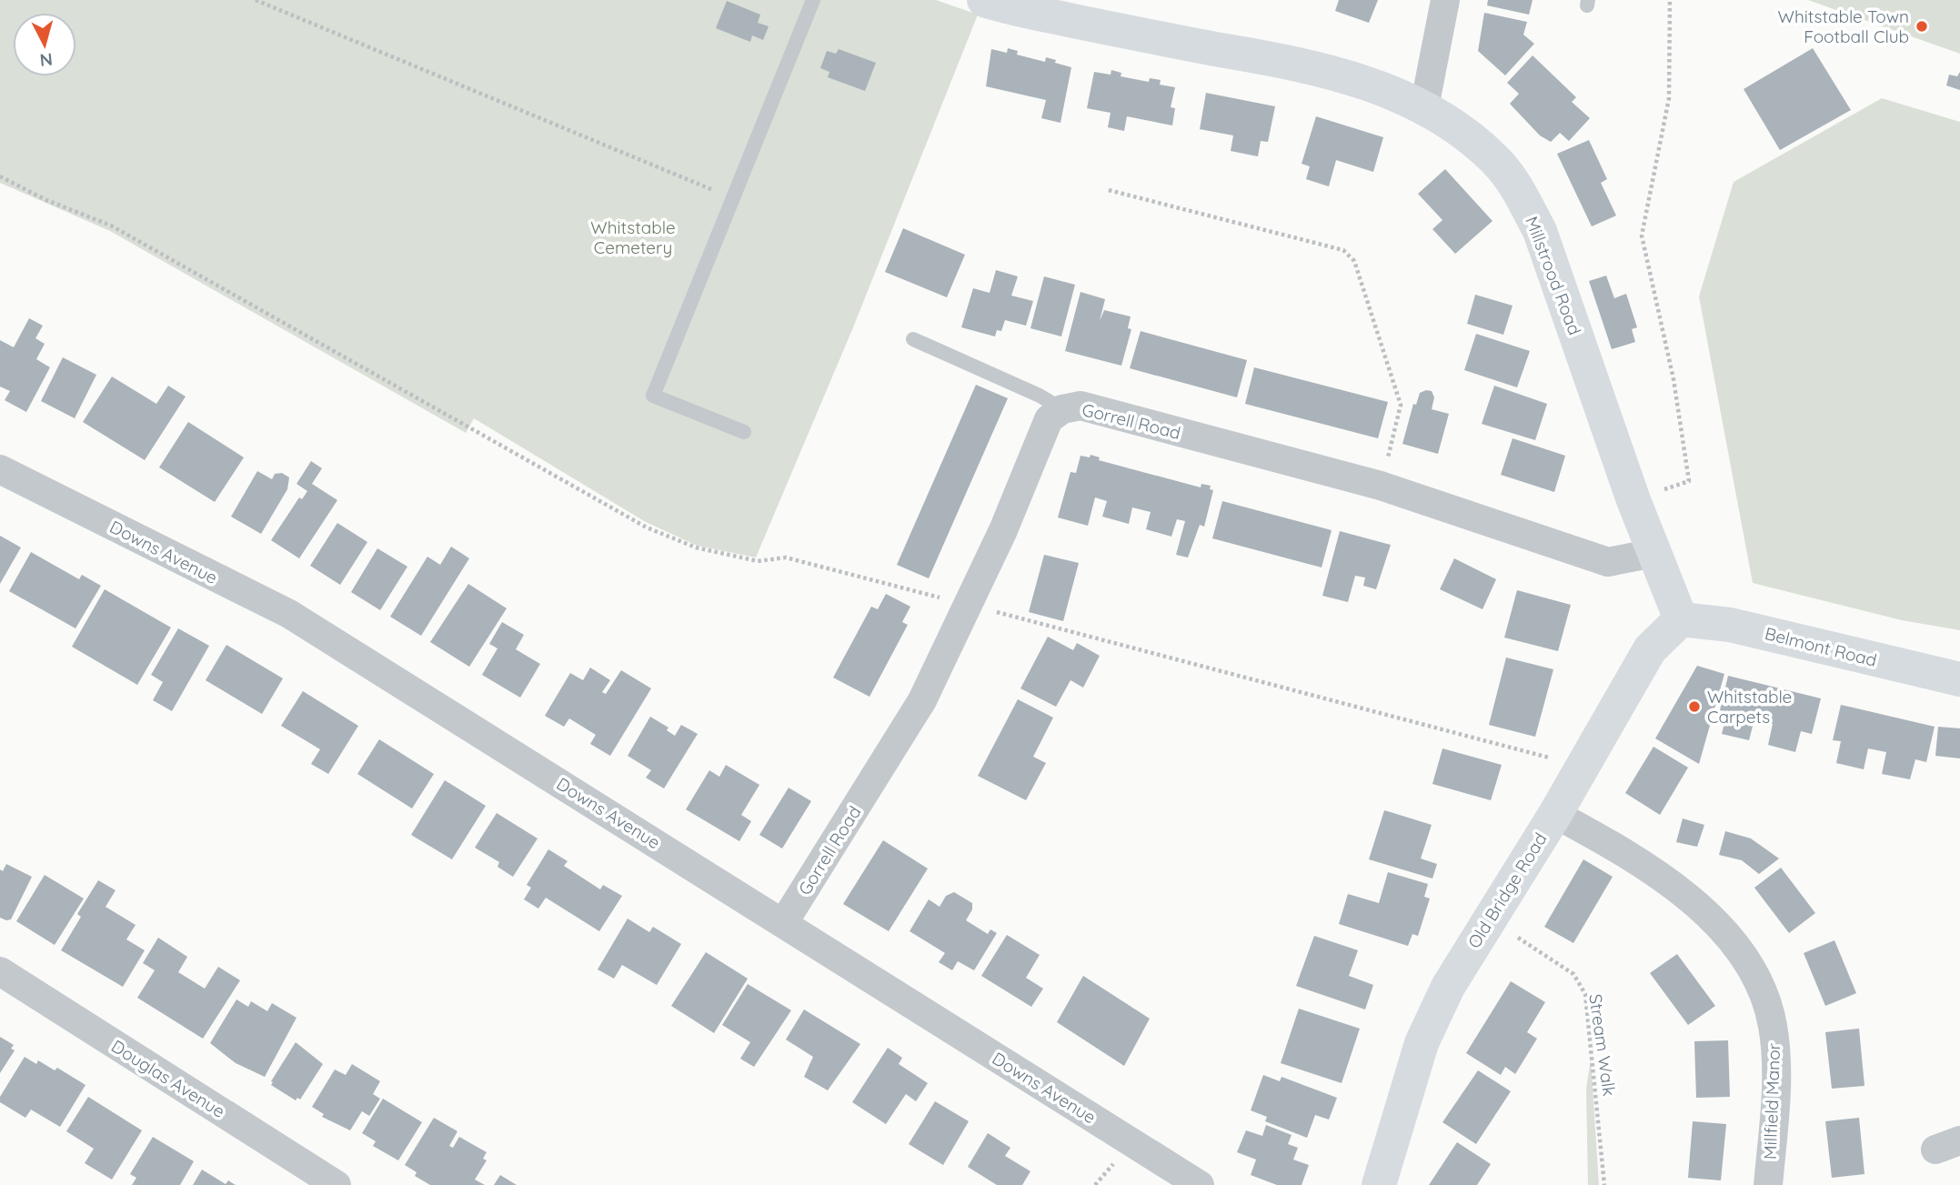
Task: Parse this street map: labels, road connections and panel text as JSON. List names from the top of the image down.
{
  "streets": {
    "street": [
      "Millstrood Road",
      "Gorrell Road",
      "Downs Avenue",
      "Belmont Road",
      "Old Bridge Road",
      "Douglas Avenue",
      "Millfield Manor"
    ],
    "path": ["Stream Walk"]
  },
  "crossings": [
    ["Millstrood Road", "Gorrell Road"],
    ["Millstrood Road", "Belmont Road"],
    ["Millstrood Road", "Old Bridge Road"],
    ["Gorrell Road", "Downs Avenue"],
    ["Belmont Road", "Old Bridge Road"],
    ["Old Bridge Road", "Stream Walk"],
    ["Old Bridge Road", "Millfield Manor"]
  ],
  "parks": ["Whitstable Cemetery"],
  "places": ["Whitstable Town Football Club", "Whitstable Carpets"],
  "north": "bottom"
}
